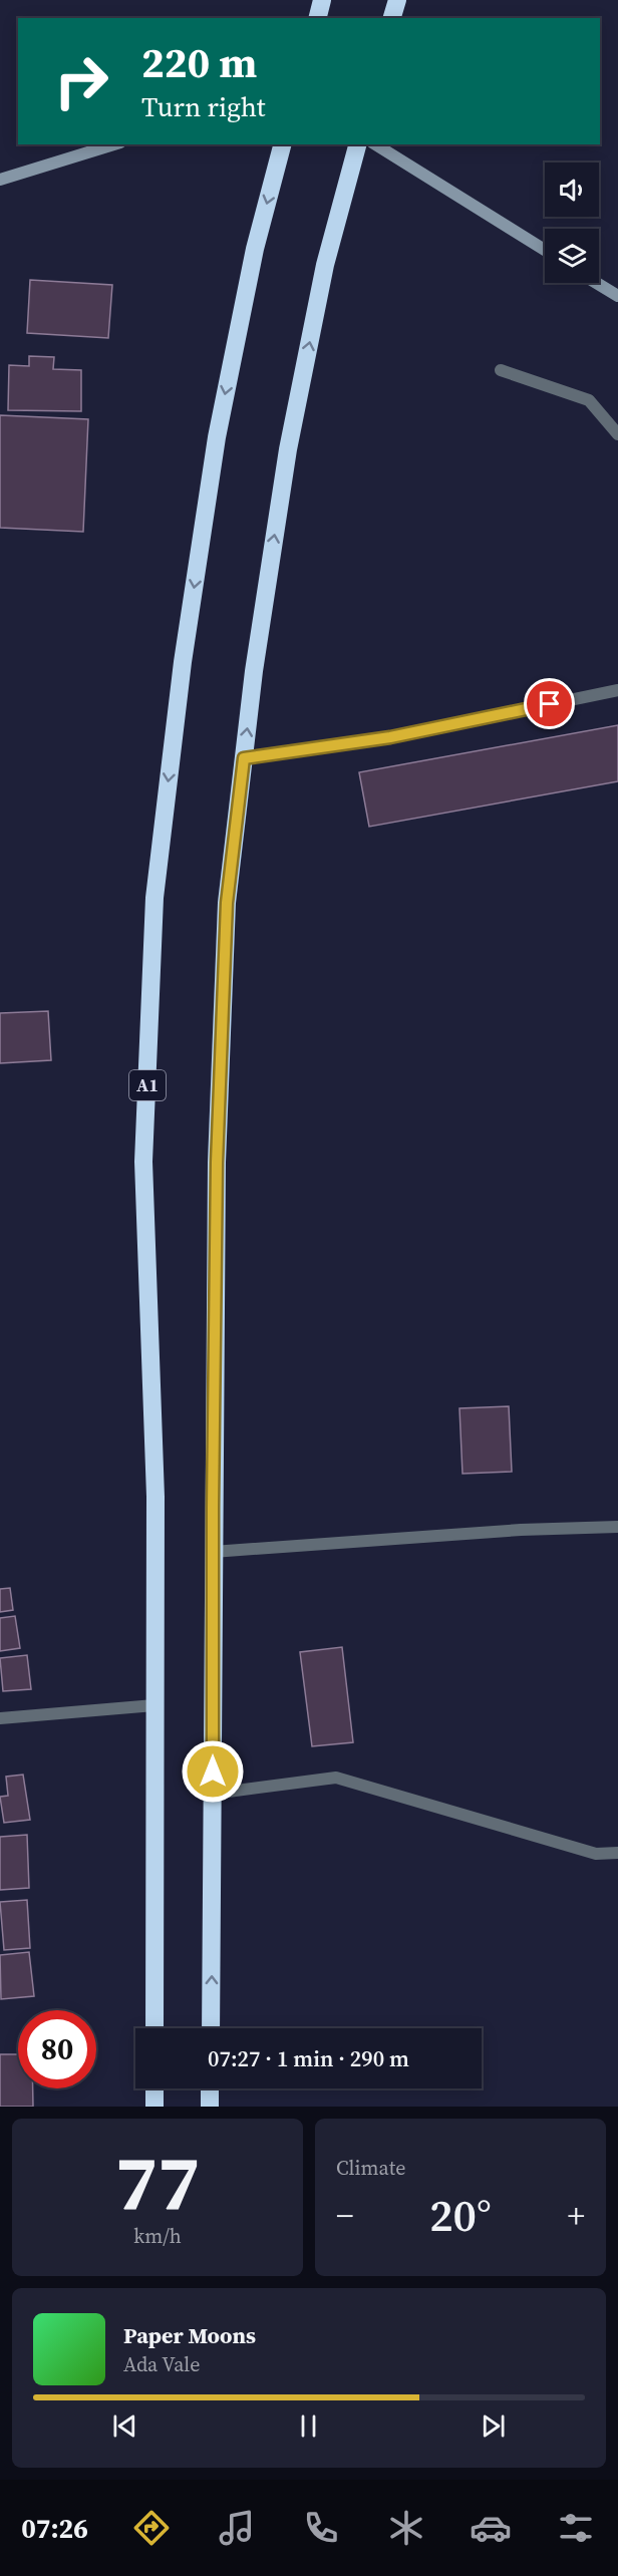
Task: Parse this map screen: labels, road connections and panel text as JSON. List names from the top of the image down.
{
  "streets": {
    "highway": ["A1"]
  },
  "page": {
    "turn": ["220 m", "Turn right"],
    "limit": "80",
    "trip": "07:27 · 1 min · 290 m",
    "tile": [
      ["77", "km/h"],
      "Climate"
    ],
    "heat": ["−", "20°", "+"],
    "song": ["Paper Moons", "Ada Vale"],
    "tabs": "07:26"
  }
}
